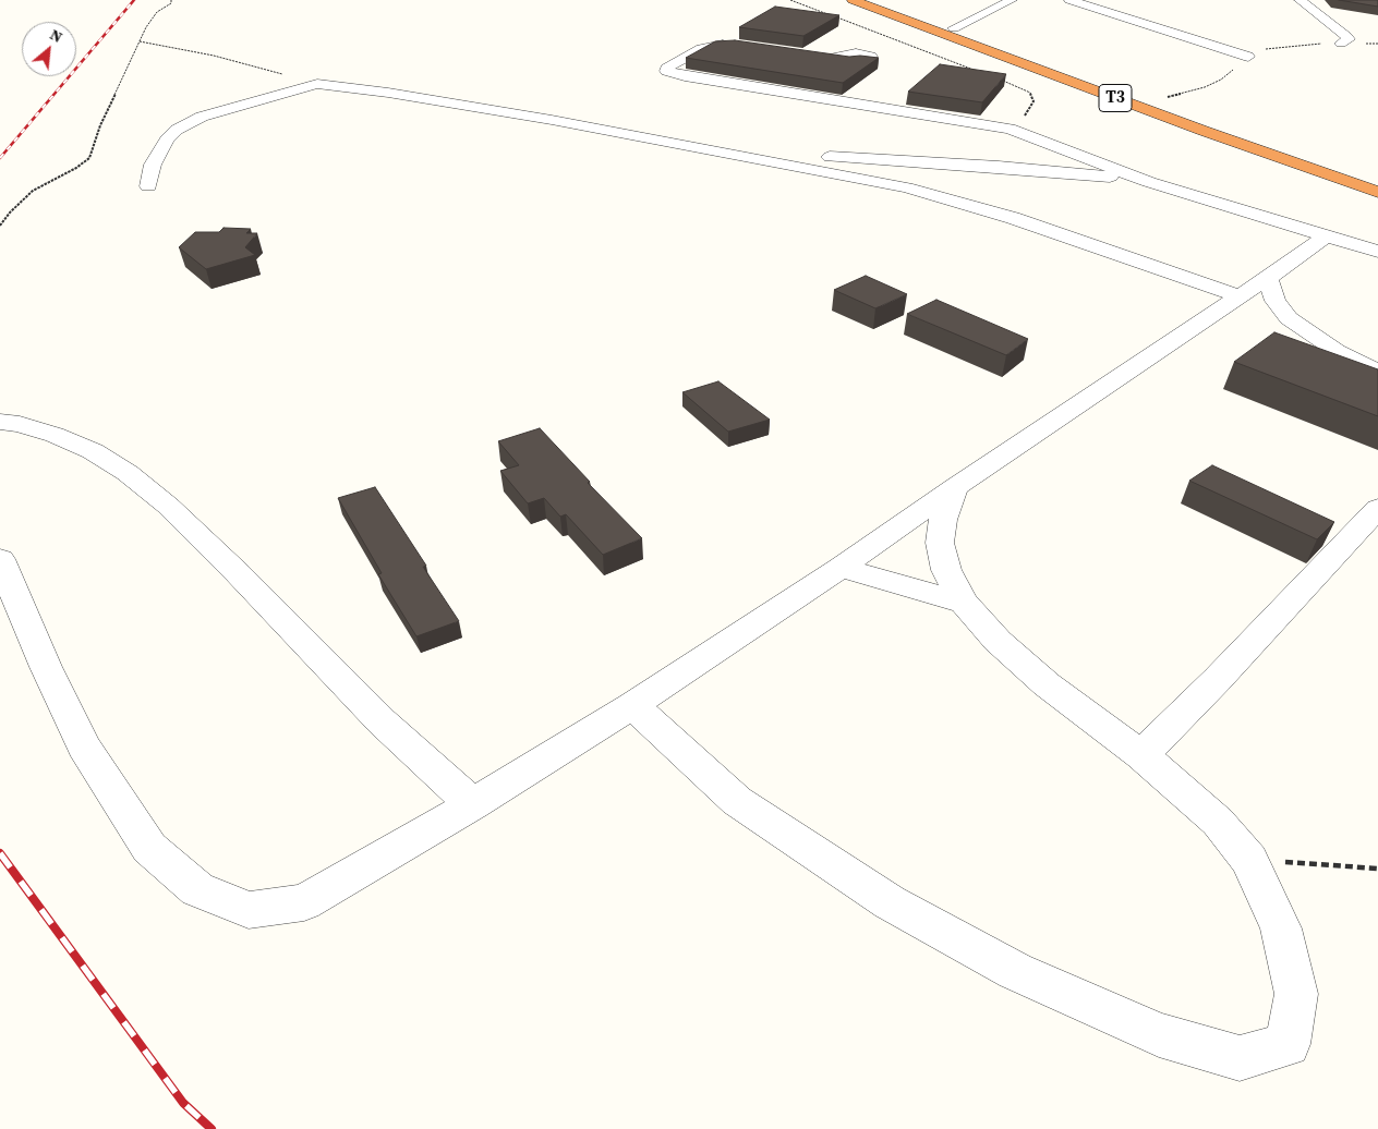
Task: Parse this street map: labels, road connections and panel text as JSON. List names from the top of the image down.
{
  "streets": {
    "highway": ["T3"]
  },
  "north": "top right"
}
